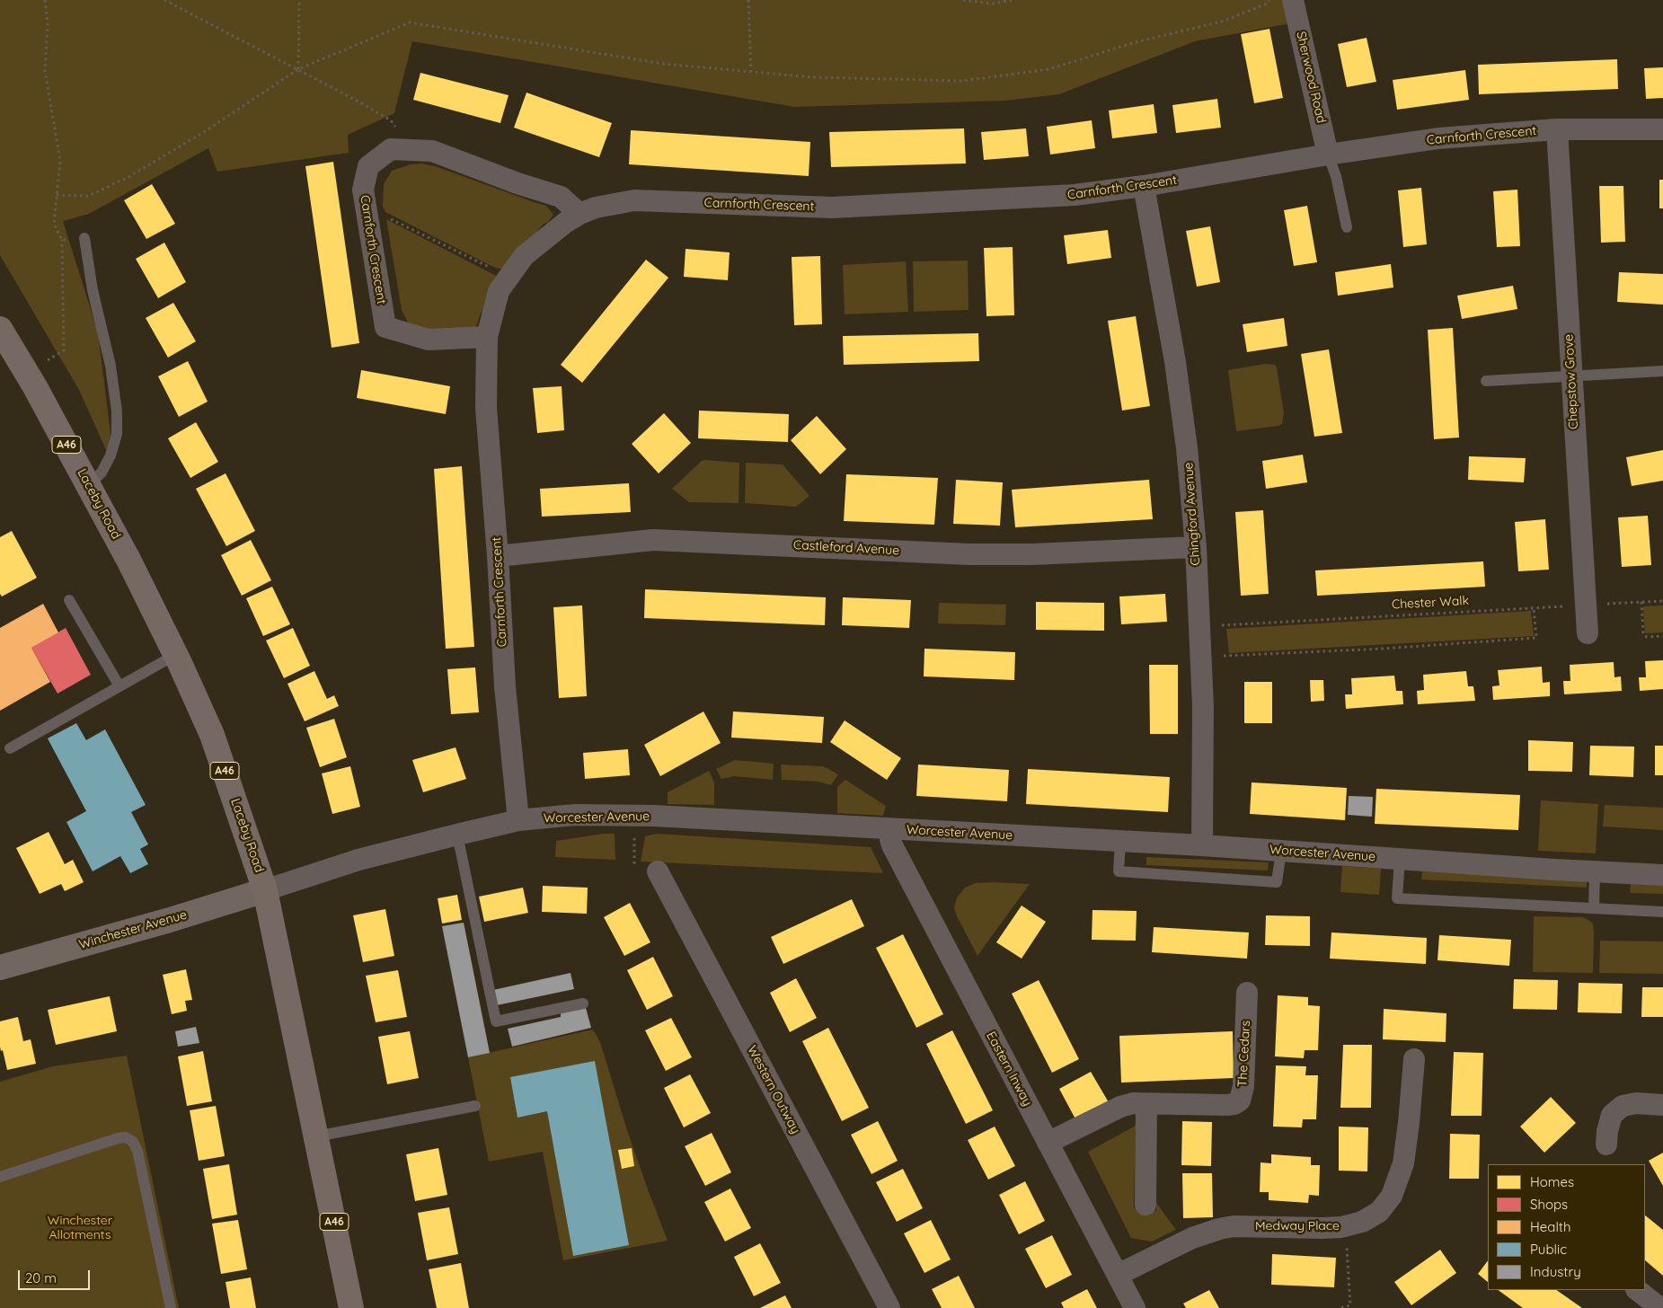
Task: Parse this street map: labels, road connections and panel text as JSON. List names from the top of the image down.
{
  "streets": {
    "highway": ["A46", "Laceby Road"],
    "street": [
      "Sherwood Road",
      "Carnforth Crescent",
      "Chepstow Grove",
      "Chingford Avenue",
      "Castleford Avenue",
      "Worcester Avenue",
      "Winchester Avenue",
      "The Cedars",
      "Eastern Inway",
      "Western Outway",
      "Medway Place"
    ],
    "path": ["Chester Walk"]
  },
  "crossings": [
    ["Sherwood Road", "Carnforth Crescent"],
    ["Carnforth Crescent", "Chepstow Grove"],
    ["Carnforth Crescent", "Chingford Avenue"],
    ["Carnforth Crescent", "Castleford Avenue"],
    ["Carnforth Crescent", "Worcester Avenue"],
    ["Chepstow Grove", "Chester Walk"],
    ["Laceby Road", "Worcester Avenue"],
    ["Laceby Road", "Winchester Avenue"],
    ["Chingford Avenue", "Castleford Avenue"],
    ["Chingford Avenue", "Chester Walk"],
    ["Chingford Avenue", "Worcester Avenue"],
    ["Worcester Avenue", "Winchester Avenue"],
    ["Worcester Avenue", "Eastern Inway"],
    ["The Cedars", "Eastern Inway"],
    ["Eastern Inway", "Medway Place"]
  ],
  "parks": ["Winchester Allotments"],
  "legend": [
    "Homes",
    "Shops",
    "Health",
    "Public",
    "Industry"
  ],
  "scale_bar": "20 m"
}
